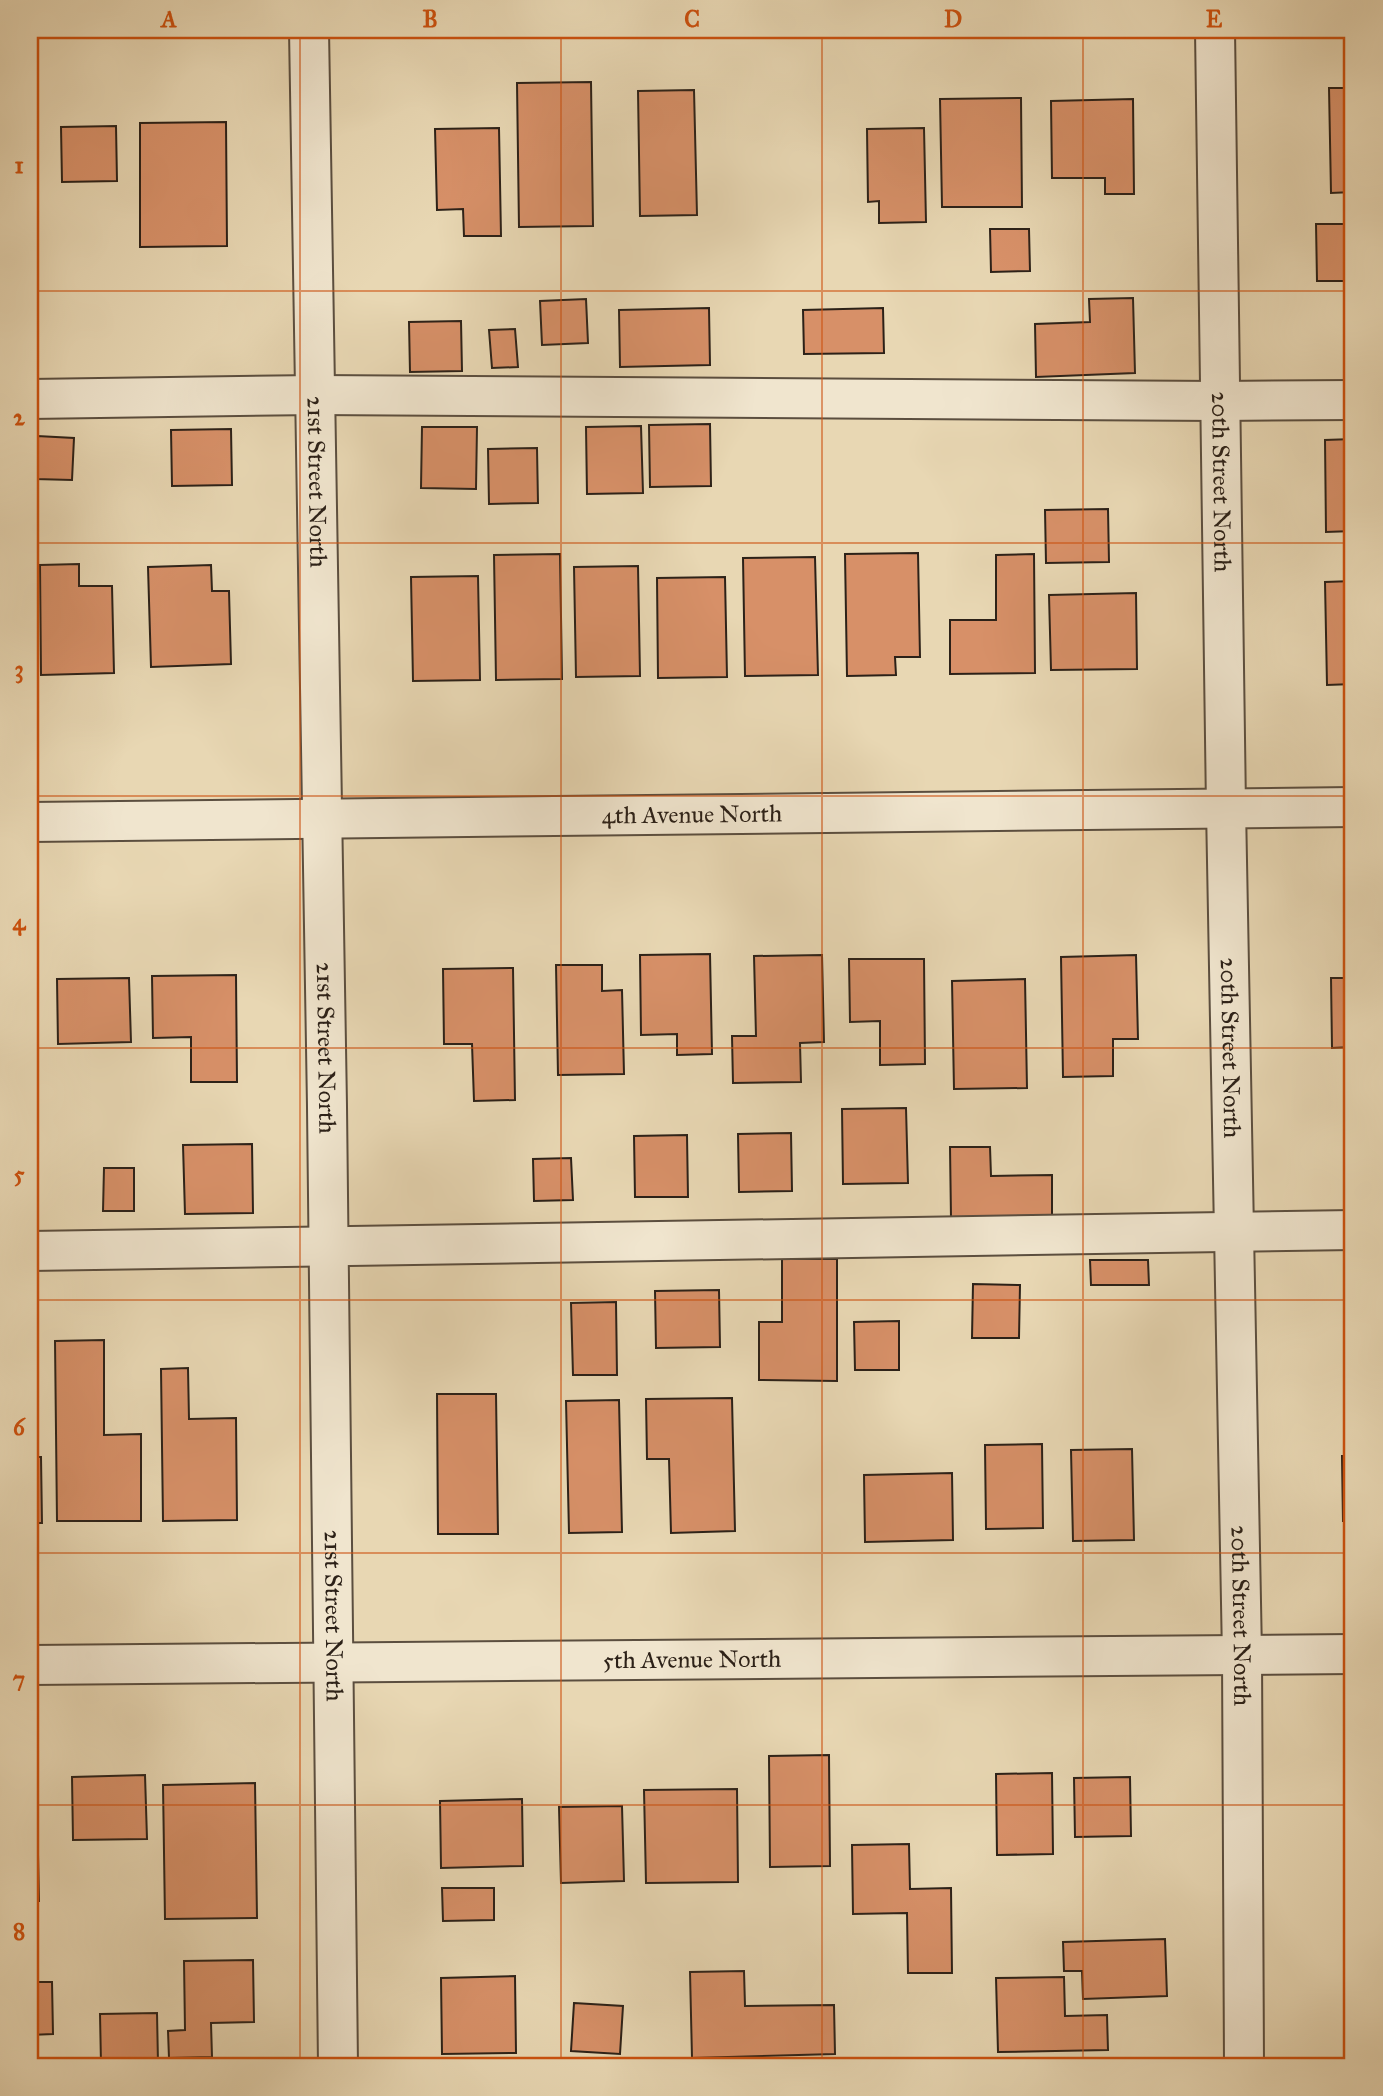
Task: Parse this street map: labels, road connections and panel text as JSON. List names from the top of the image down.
{
  "streets": {
    "street": [
      "21st Street North",
      "20th Street North",
      "4th Avenue North",
      "5th Avenue North"
    ]
  },
  "crossings": [
    ["21st Street North", "4th Avenue North"],
    ["21st Street North", "5th Avenue North"],
    ["20th Street North", "4th Avenue North"],
    ["20th Street North", "5th Avenue North"]
  ],
  "grid": {
    "columns": [
      "A",
      "B",
      "C",
      "D",
      "E"
    ],
    "rows": [
      "1",
      "2",
      "3",
      "4",
      "5",
      "6",
      "7",
      "8"
    ]
  }
}
